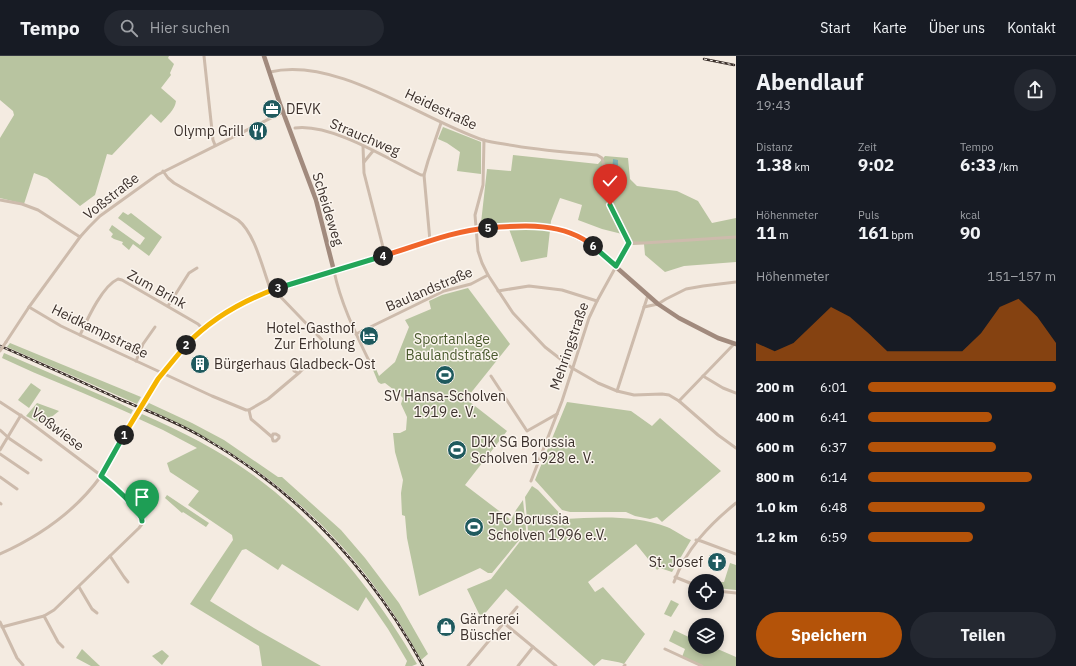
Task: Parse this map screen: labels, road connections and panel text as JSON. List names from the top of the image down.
{
  "streets": {
    "street": [
      "Heidestraße",
      "Strauchweg",
      "Voßstraße",
      "Scheideweg",
      "Zum Brink",
      "Baulandstraße",
      "Heidkampstraße",
      "Mehringstraße",
      "Voßwiese"
    ]
  },
  "crossings": [
    ["Heidestraße", "Scheideweg"],
    ["Heidestraße", "Mehringstraße"],
    ["Voßstraße", "Scheideweg"],
    ["Voßstraße", "Heidkampstraße"],
    ["Scheideweg", "Baulandstraße"],
    ["Zum Brink", "Heidkampstraße"]
  ],
  "parks": ["Sportanlage Baulandstraße"],
  "places": {
    "office": ["DEVK"],
    "restaurant": ["Olymp Grill"],
    "hotel": ["Hotel-Gasthof Zur Erholung"],
    "building": ["Bürgerhaus Gladbeck-Ost"],
    "sports": ["SV Hansa-Scholven 1919 e. V.", "DJK SG Borussia Scholven 1928 e. V.", "JFC Borussia Scholven 1996 e.V."],
    "church": ["St. Josef"],
    "shop": ["Gärtnerei Büscher"]
  },
  "page": {
    "header": "Tempo",
    "search": "Hier suchen",
    "nav": [
      "Start",
      "Karte",
      "Über uns",
      "Kontakt"
    ],
    "heading": ["Abendlauf", "19:43"],
    "stats": [
      ["Distanz", "1.38 km"],
      ["Zeit", "9:02"],
      ["Tempo", "6:33 /km"],
      ["Höhenmeter", "11 m"],
      ["Puls", "161 bpm"],
      ["kcal", "90"]
    ],
    "pins": [
      "5",
      "6",
      "4",
      "3",
      "2",
      "1"
    ],
    "chart": ["Höhenmeter", "151–157 m"],
    "list": [
      {
        "name": "200 m",
        "note": "6:01"
      },
      {
        "name": "400 m",
        "note": "6:41"
      },
      {
        "name": "600 m",
        "note": "6:37"
      },
      {
        "name": "800 m",
        "note": "6:14"
      },
      {
        "name": "1.0 km",
        "note": "6:48"
      },
      {
        "name": "1.2 km",
        "note": "6:59"
      }
    ],
    "buttons": ["Speichern", "Teilen"]
  }
}
